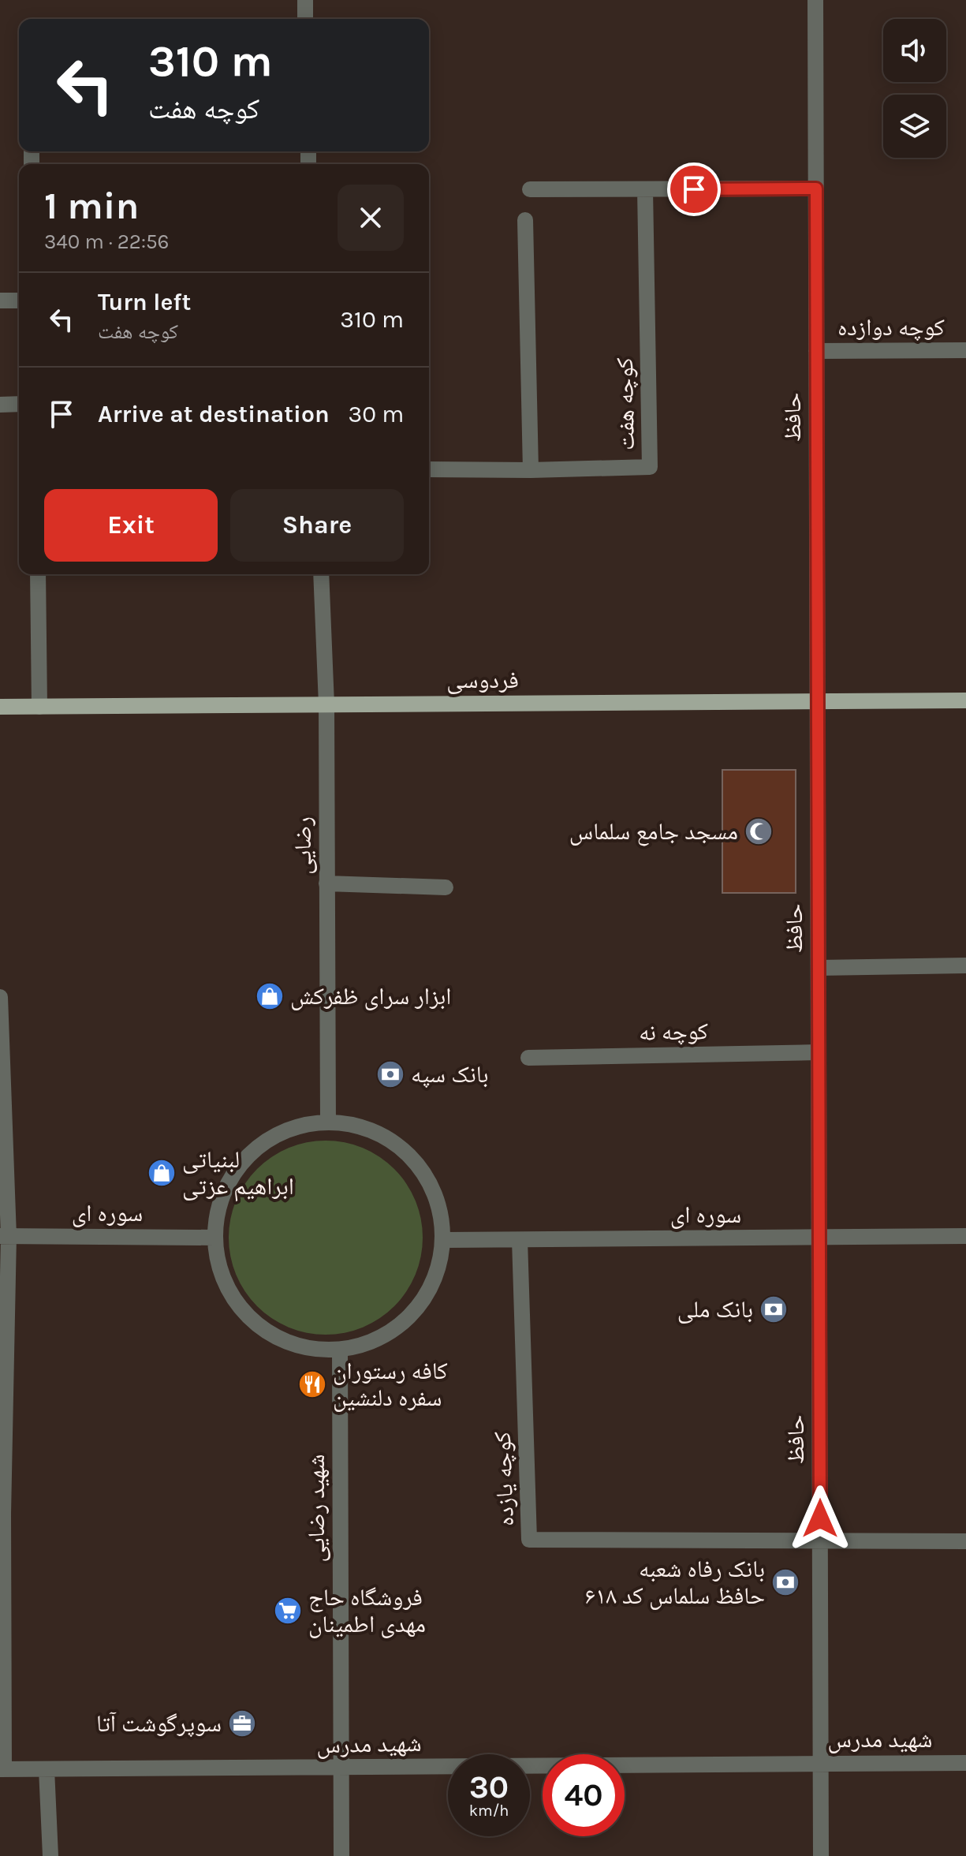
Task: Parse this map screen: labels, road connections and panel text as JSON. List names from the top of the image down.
{
  "streets": {
    "main road": ["فردوسی"],
    "street": [
      "کوچه دوازده",
      "کوچه هفت",
      "حافظ",
      "رضایی",
      "کوچه نه",
      "سوره ای",
      "کوچه یازده",
      "شهید رضایی",
      "شهید مدرس"
    ]
  },
  "crossings": [
    ["کوچه دوازده", "حافظ"],
    ["حافظ", "فردوسی"],
    ["حافظ", "کوچه نه"],
    ["حافظ", "سوره ای"],
    ["حافظ", "کوچه یازده"],
    ["حافظ", "شهید مدرس"],
    ["فردوسی", "رضایی"],
    ["سوره ای", "کوچه یازده"],
    ["شهید رضایی", "شهید مدرس"]
  ],
  "places": {
    "mosque": ["مسجد جامع سلماس"],
    "shop": ["ابزار سرای ظفرکش", "لبنیاتی ابراهیم عزتی"],
    "bank": ["بانک سپه", "بانک ملی", "بانک رفاه شعبه حافظ سلماس کد ۶۱۸"],
    "restaurant": ["کافه رستوران سفره دلنشین"],
    "supermarket": ["فروشگاه حاج مهدی اطمینان"],
    "office": ["سوپرگوشت آتا"]
  },
  "page": {
    "turn": ["310 m", "کوچه هفت"],
    "heading": ["1 min", "340 m · 22:56"],
    "list": [
      {
        "name": "Turn left",
        "note": "کوچه هفت",
        "value": "310 m"
      },
      {
        "name": "Arrive at destination",
        "value": "30 m"
      }
    ],
    "buttons": ["Exit", "Share"],
    "speed": "30 km/h",
    "limit": "40"
  }
}
